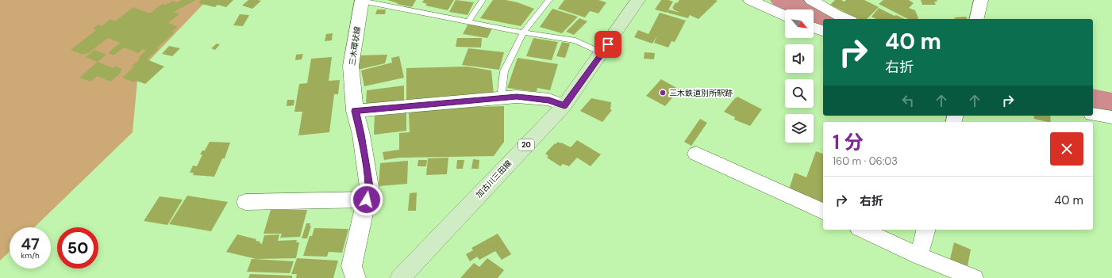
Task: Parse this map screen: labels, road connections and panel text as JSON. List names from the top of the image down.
{
  "streets": {
    "main road": ["三木環状線", "20", "加古川三田線"]
  },
  "places": ["三木鉄道別所駅跡"],
  "north": "bottom right",
  "page": {
    "turn": ["40 m", "右折"],
    "heading": ["1 分", "160 m · 06:03"],
    "list": [
      {
        "name": "右折",
        "value": "40 m"
      }
    ],
    "speed": "47 km/h",
    "limit": "50"
  }
}
